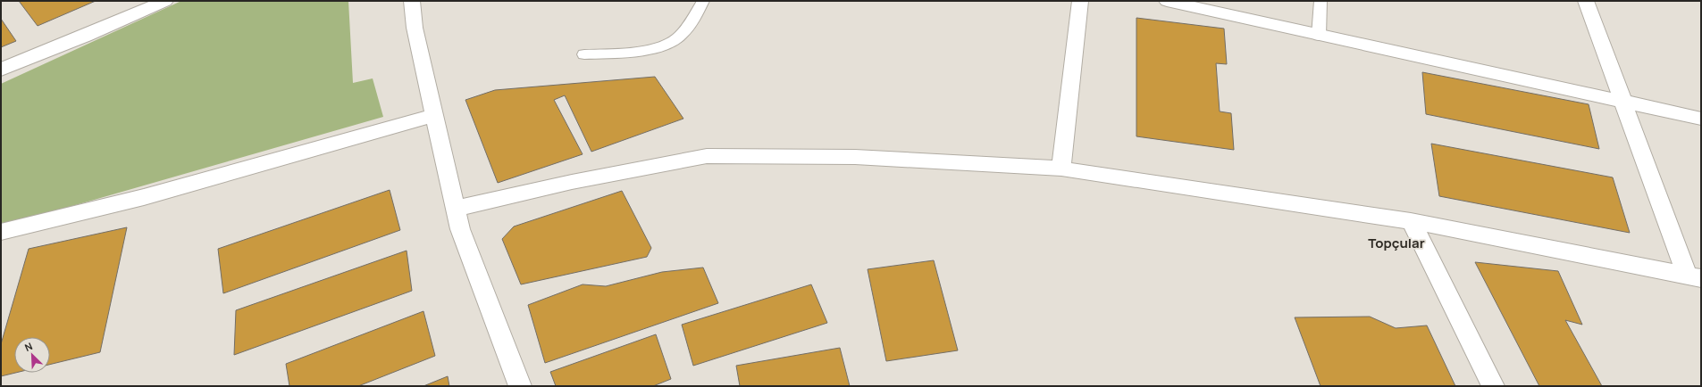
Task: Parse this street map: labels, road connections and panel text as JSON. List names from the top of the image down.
{
  "districts": ["Topçular"],
  "north": "top left"
}
